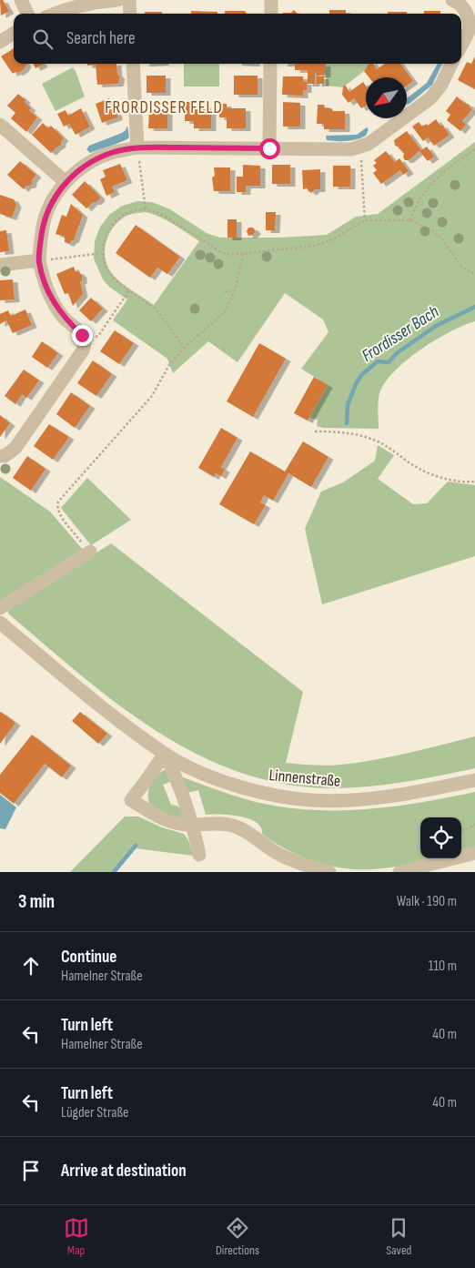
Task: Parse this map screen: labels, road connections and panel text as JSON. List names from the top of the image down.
{
  "streets": {
    "street": ["Linnenstraße"]
  },
  "districts": ["FRORDISSER FELD"],
  "water": ["Frordisser Bach"],
  "north": "bottom left",
  "page": {
    "search": "Search here",
    "heading": ["3 min", "Walk · 190 m"],
    "list": [
      ["Continue", "Hamelner Straße", "110 m"],
      ["Turn left", "Hamelner Straße", "40 m"],
      ["Turn left", "Lügder Straße", "40 m"],
      "Arrive at destination"
    ],
    "nav": ["Map", "Directions", "Saved"]
  }
}
